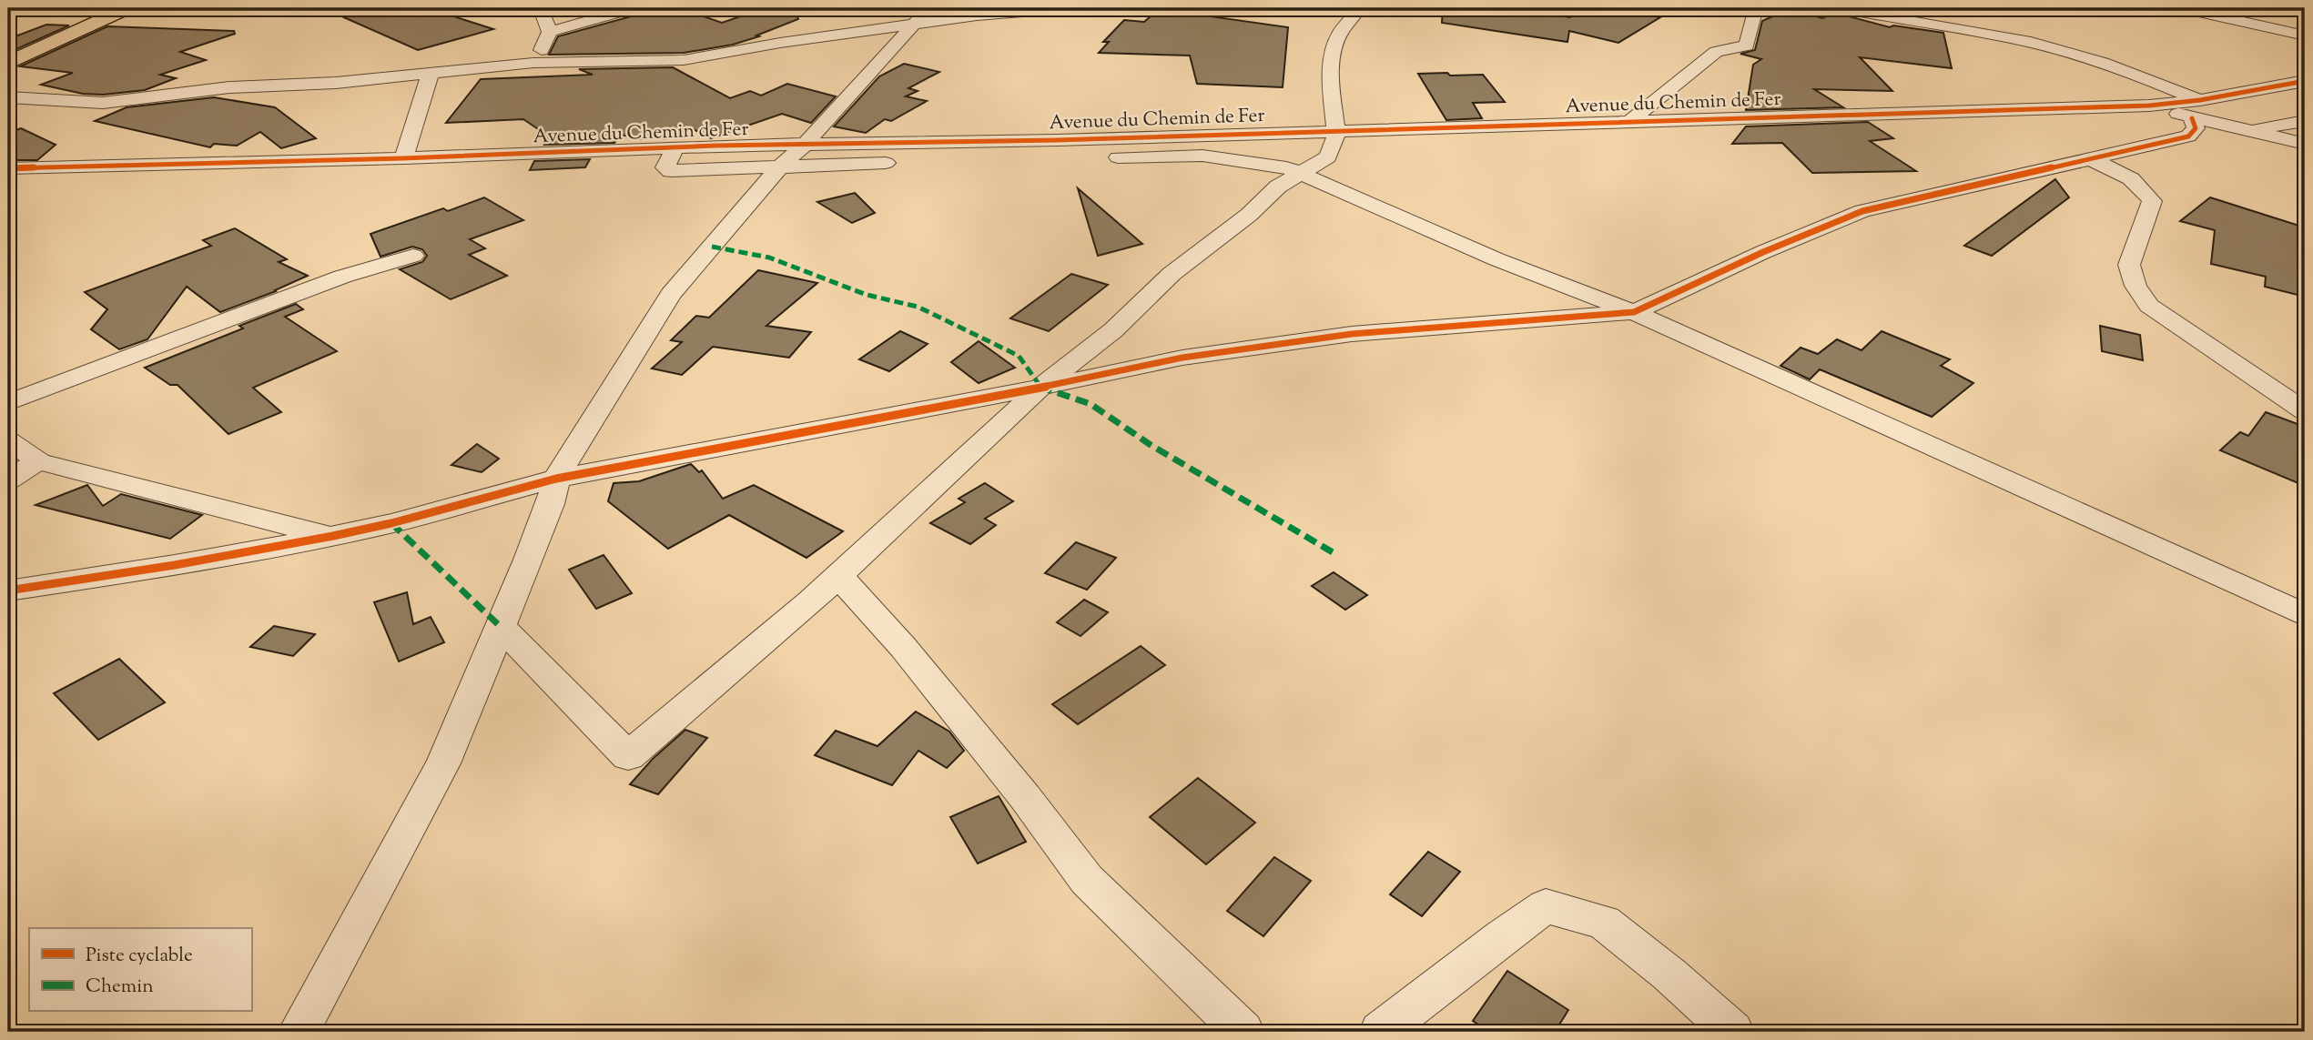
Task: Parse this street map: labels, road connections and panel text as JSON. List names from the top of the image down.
{
  "streets": {
    "street": ["Avenue du Chemin de Fer"]
  },
  "legend": ["Piste cyclable", "Chemin"]
}
